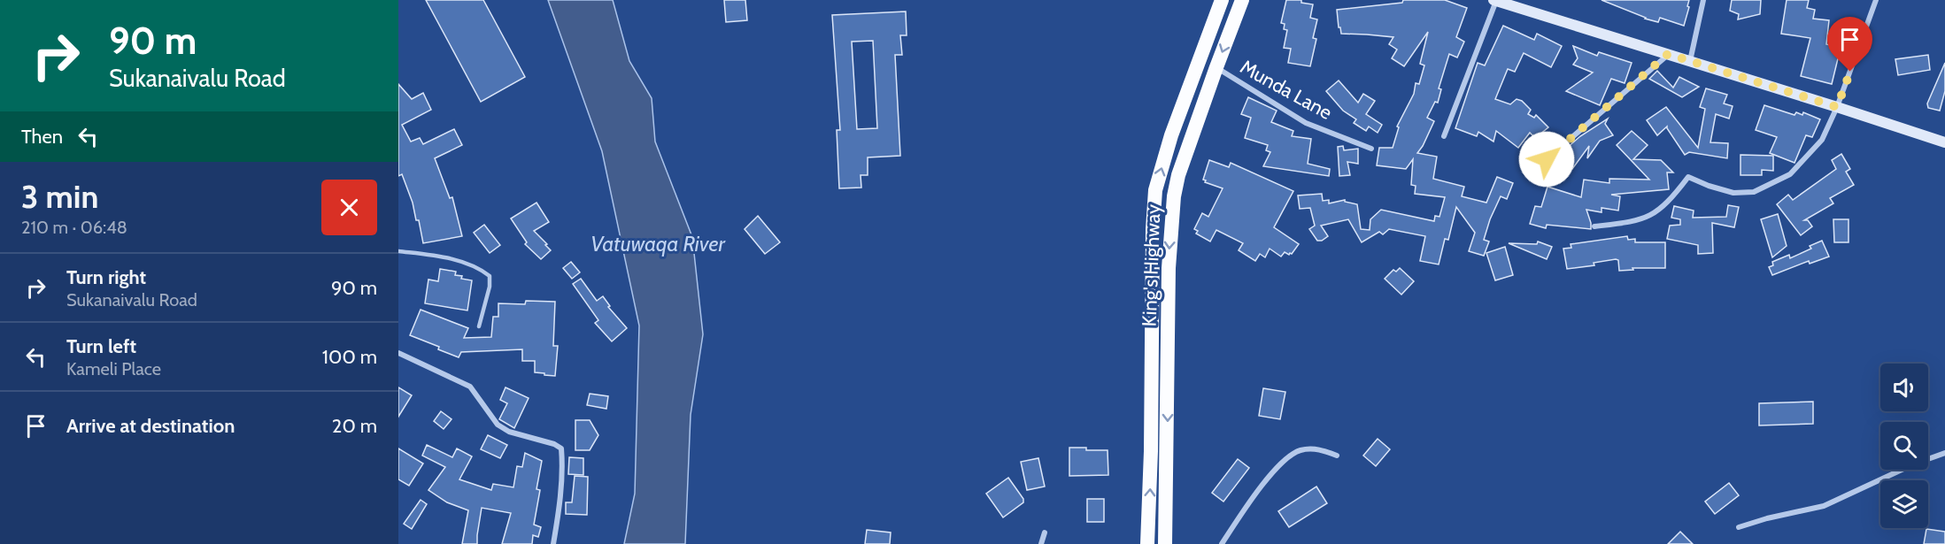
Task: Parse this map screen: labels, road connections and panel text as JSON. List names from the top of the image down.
{
  "streets": {
    "highway": ["King's Highway"],
    "street": ["Munda Lane"]
  },
  "crossings": [
    ["Munda Lane", "King's Highway"]
  ],
  "water": ["Vatuwaqa River"],
  "page": {
    "turn": ["90 m", "Sukanaivalu Road"],
    "then": "Then",
    "heading": ["3 min", "210 m · 06:48"],
    "list": [
      {
        "name": "Turn right",
        "note": "Sukanaivalu Road",
        "value": "90 m"
      },
      {
        "name": "Turn left",
        "note": "Kameli Place",
        "value": "100 m"
      },
      {
        "name": "Arrive at destination",
        "value": "20 m"
      }
    ]
  }
}
